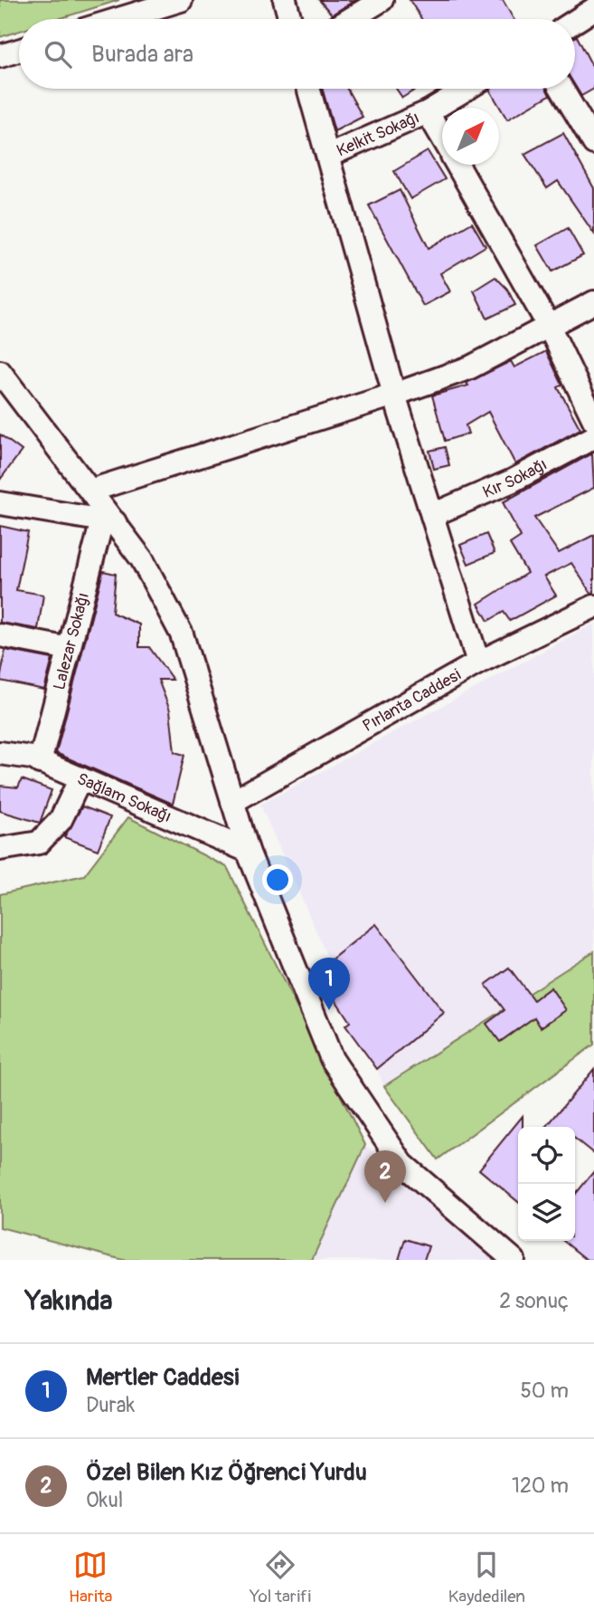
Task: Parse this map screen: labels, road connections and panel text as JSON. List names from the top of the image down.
{
  "streets": {
    "street": [
      "Kelkit Sokağı",
      "Kır Sokağı",
      "Lalezar Sokağı",
      "Pırlanta Caddesi",
      "Sağlam Sokağı"
    ]
  },
  "crossings": [
    ["Lalezar Sokağı", "Sağlam Sokağı"]
  ],
  "north": "top right",
  "page": {
    "search": "Burada ara",
    "pins": ["1", "2"],
    "heading": ["Yakında", "2 sonuç"],
    "list": [
      {
        "mark": "1",
        "name": "Mertler Caddesi",
        "note": "Durak",
        "value": "50 m"
      },
      {
        "mark": "2",
        "name": "Özel Bilen Kız Öğrenci Yurdu",
        "note": "Okul",
        "value": "120 m"
      }
    ],
    "nav": ["Harita", "Yol tarifi", "Kaydedilen"]
  }
}
